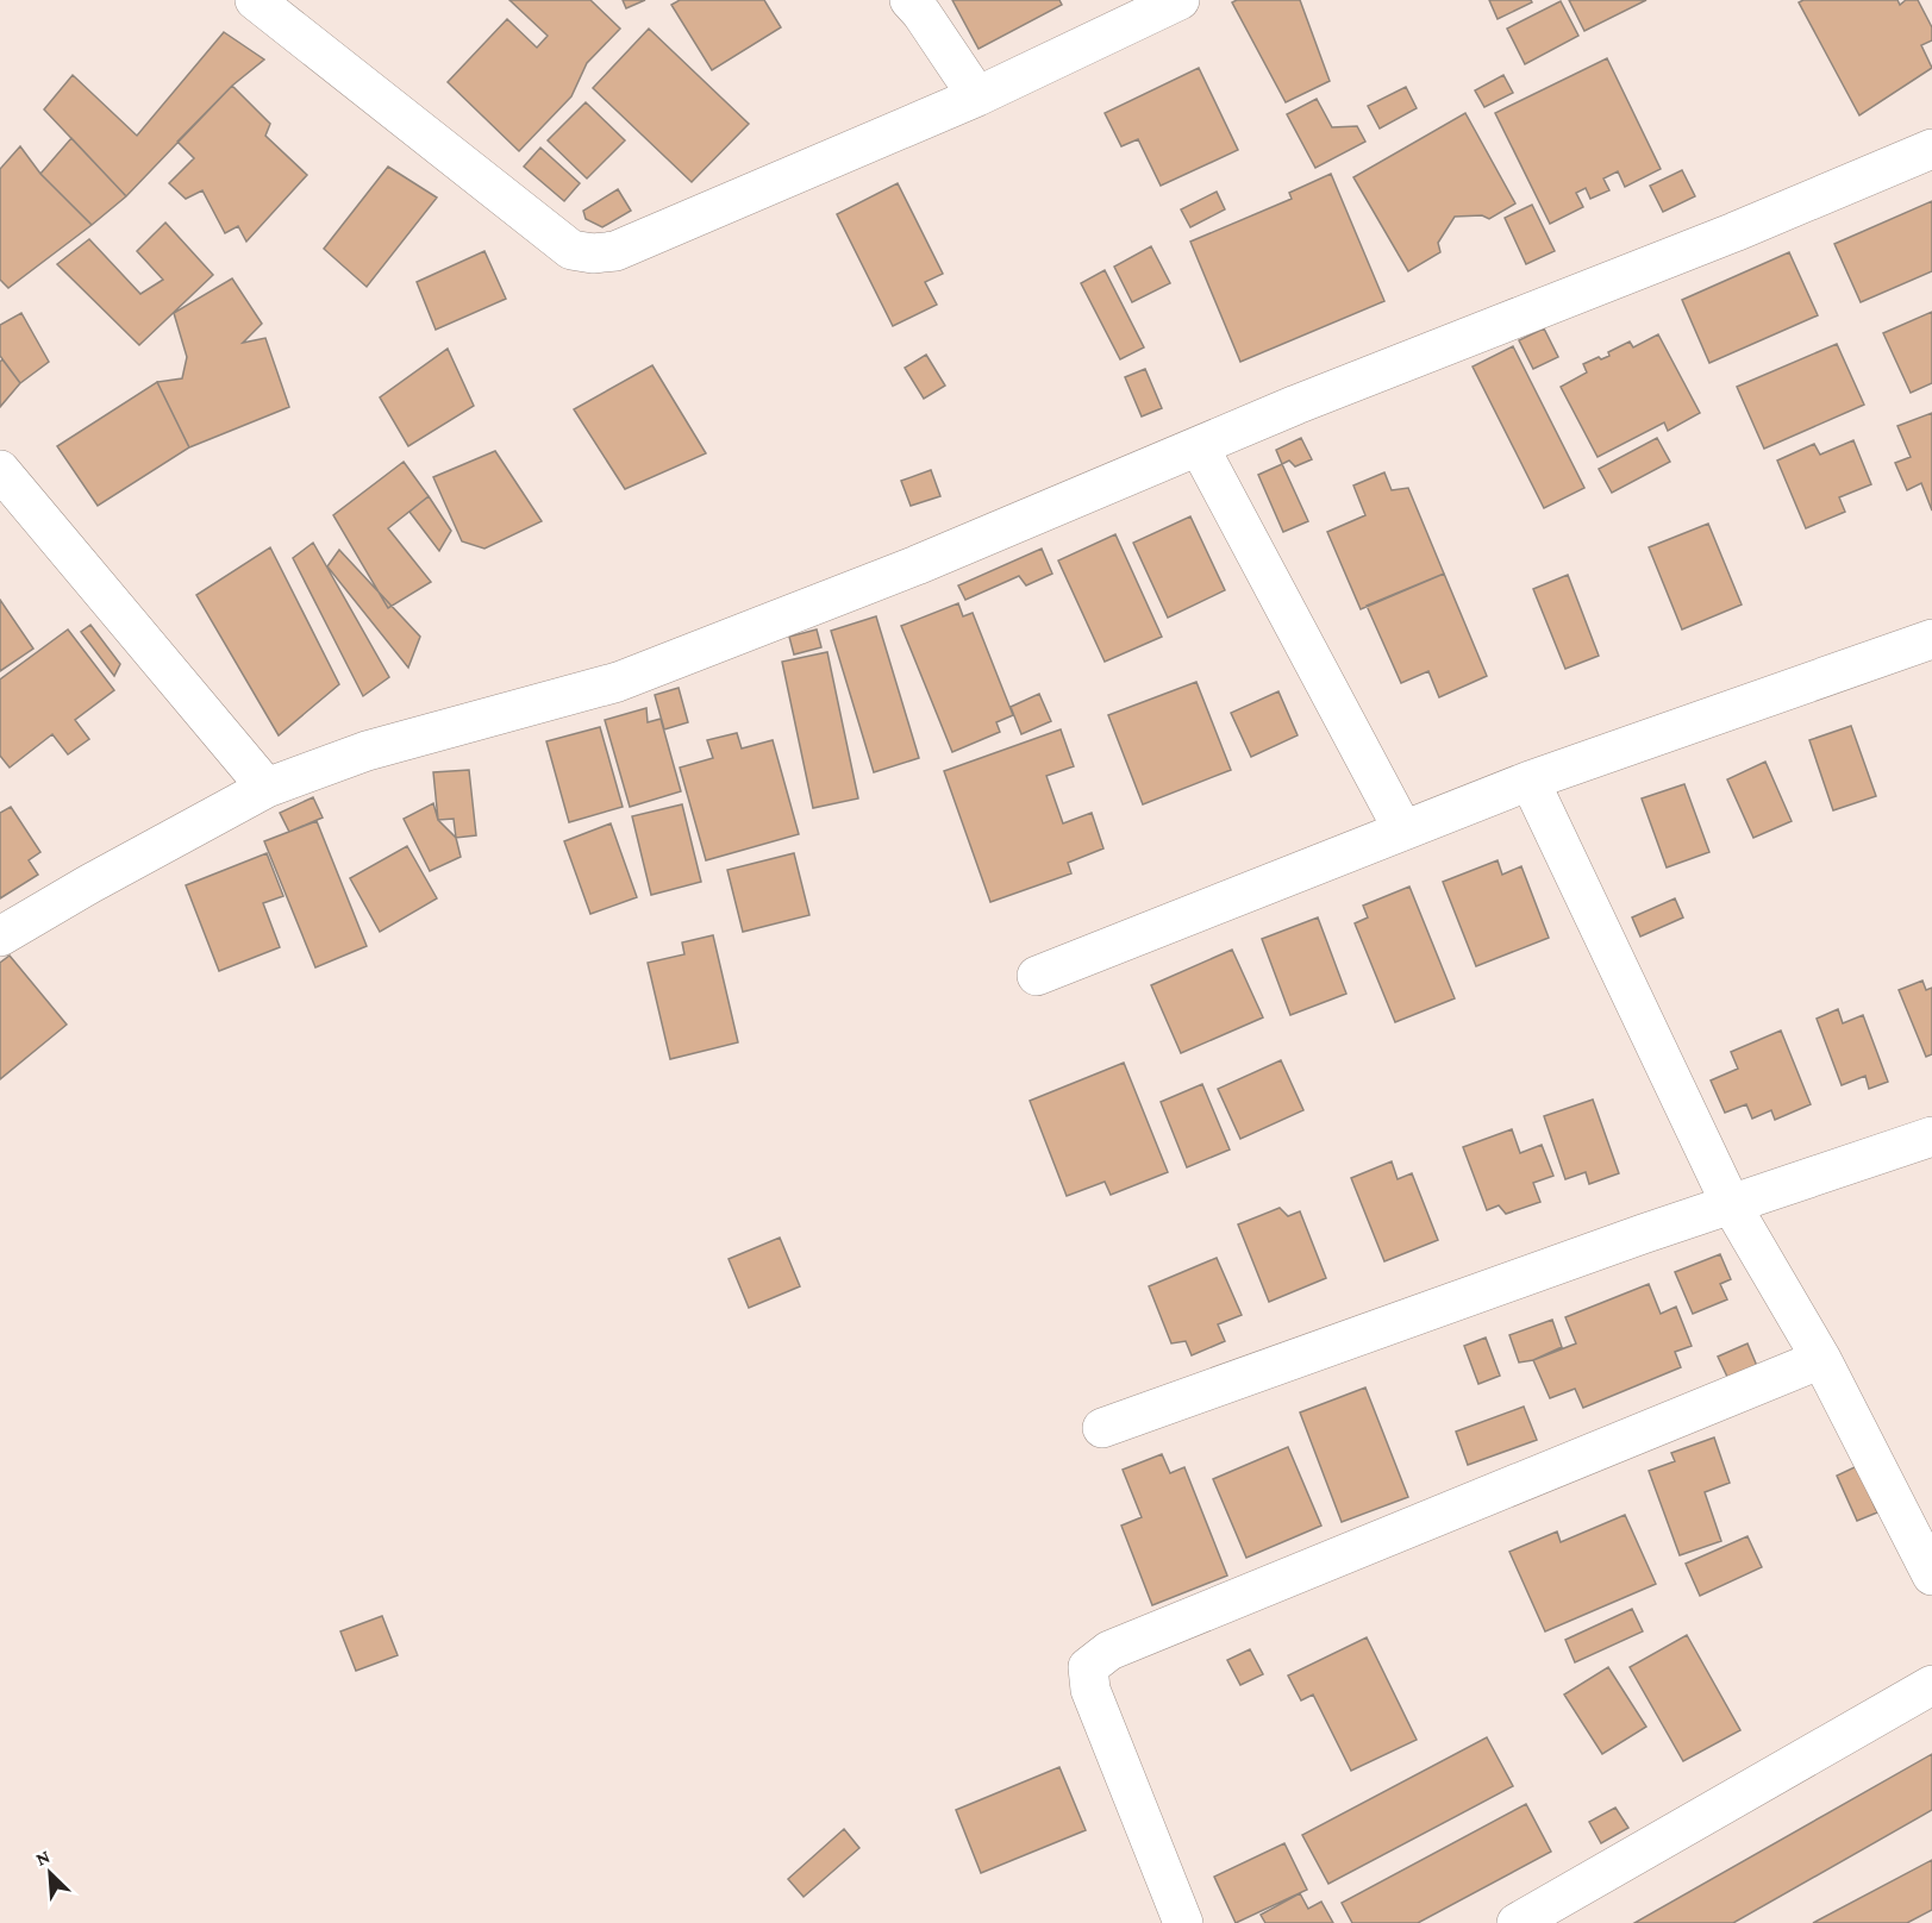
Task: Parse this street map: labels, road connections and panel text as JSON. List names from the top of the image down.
{
  "north": "top left"
}
